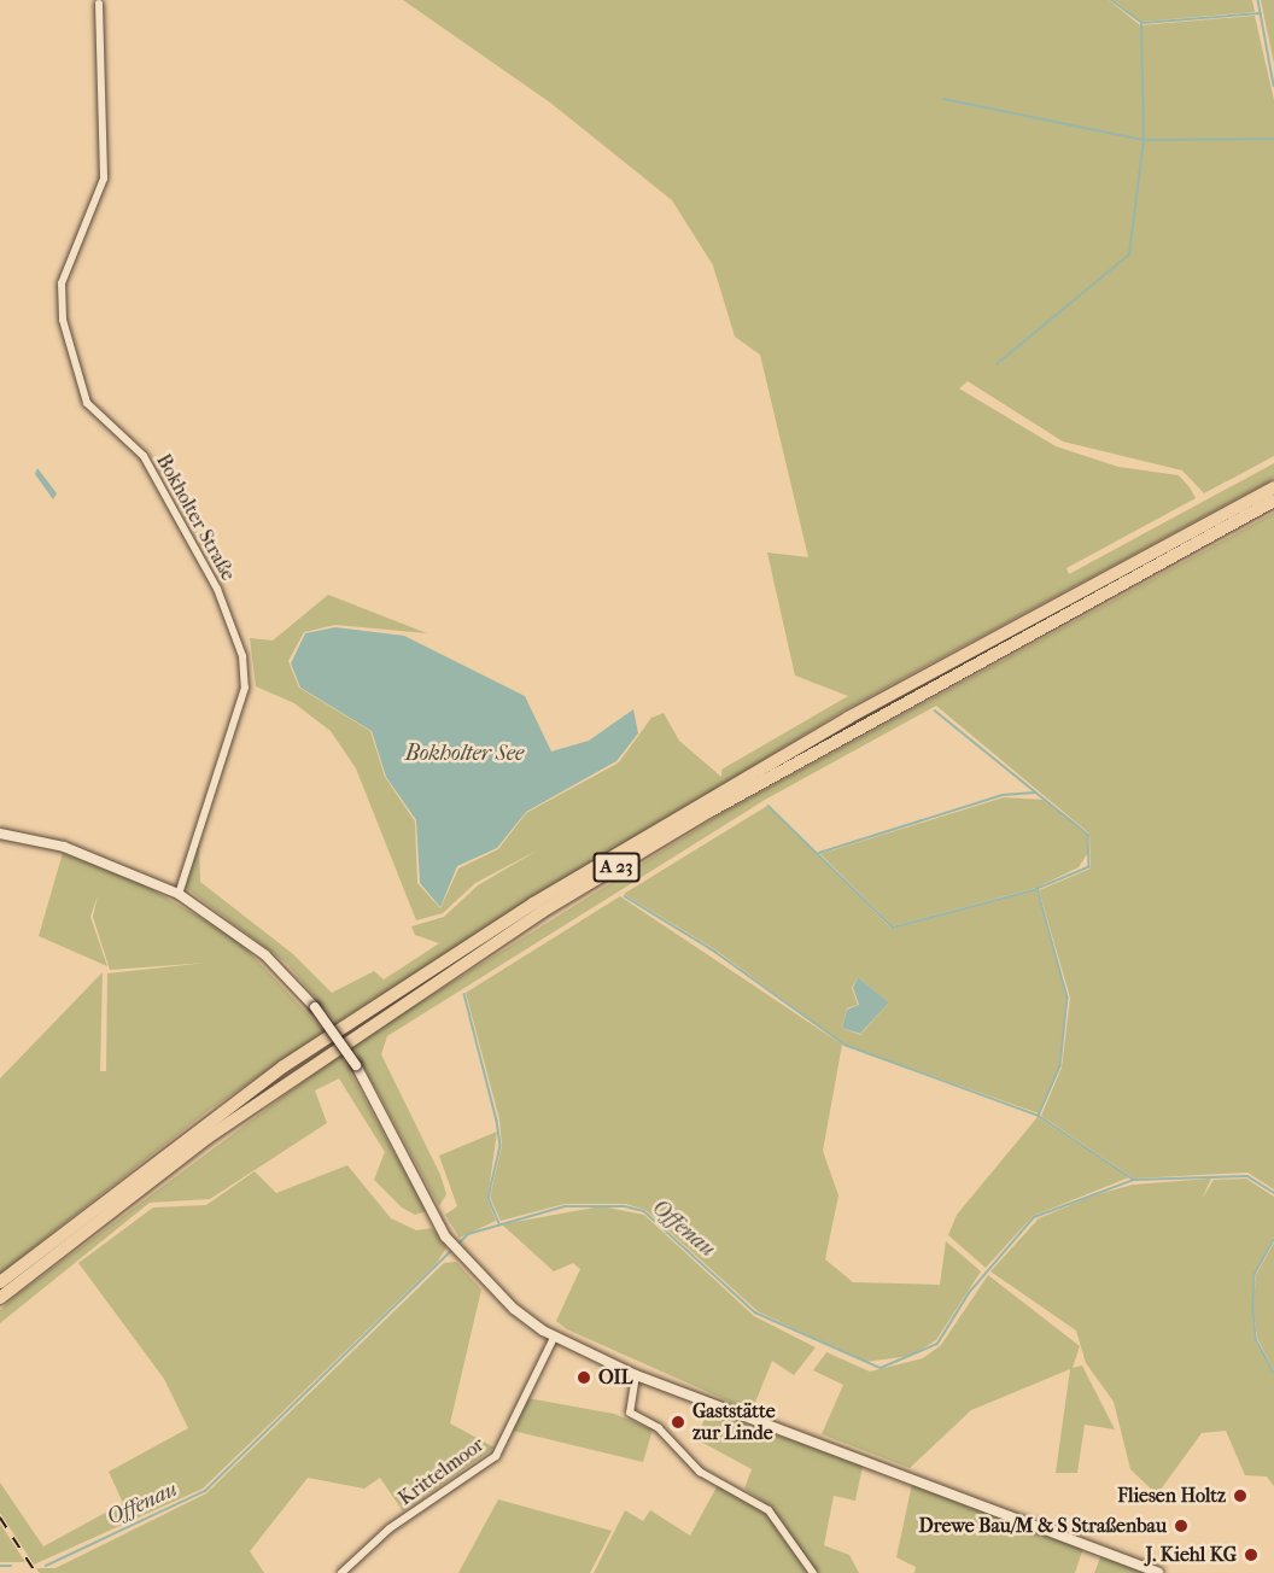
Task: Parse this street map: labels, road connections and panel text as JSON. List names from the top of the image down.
{
  "streets": {
    "highway": ["A 23"],
    "street": ["Bokholter Straße", "Krittelmoor"]
  },
  "water": ["Bokholter See", "Offenau"],
  "places": [
    "OIL",
    "Gaststätte zur Linde",
    "Fliesen Holtz",
    "Drewe Bau/M & S Straßenbau",
    "J. Kiehl KG"
  ]
}
